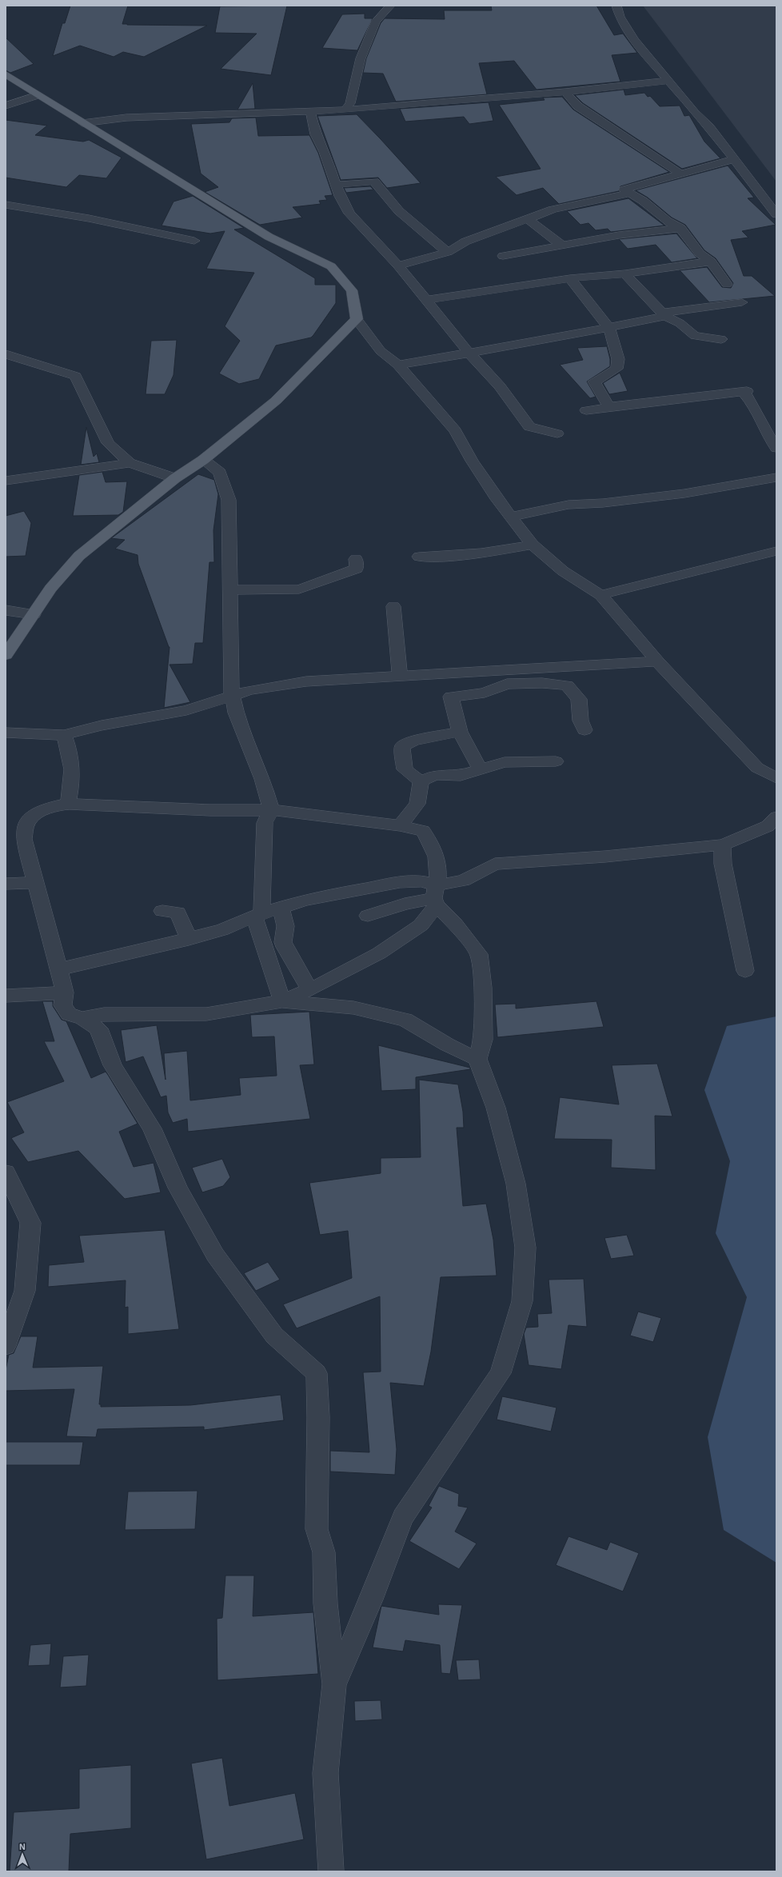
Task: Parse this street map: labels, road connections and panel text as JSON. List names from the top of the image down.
{
  "north": "top"
}
